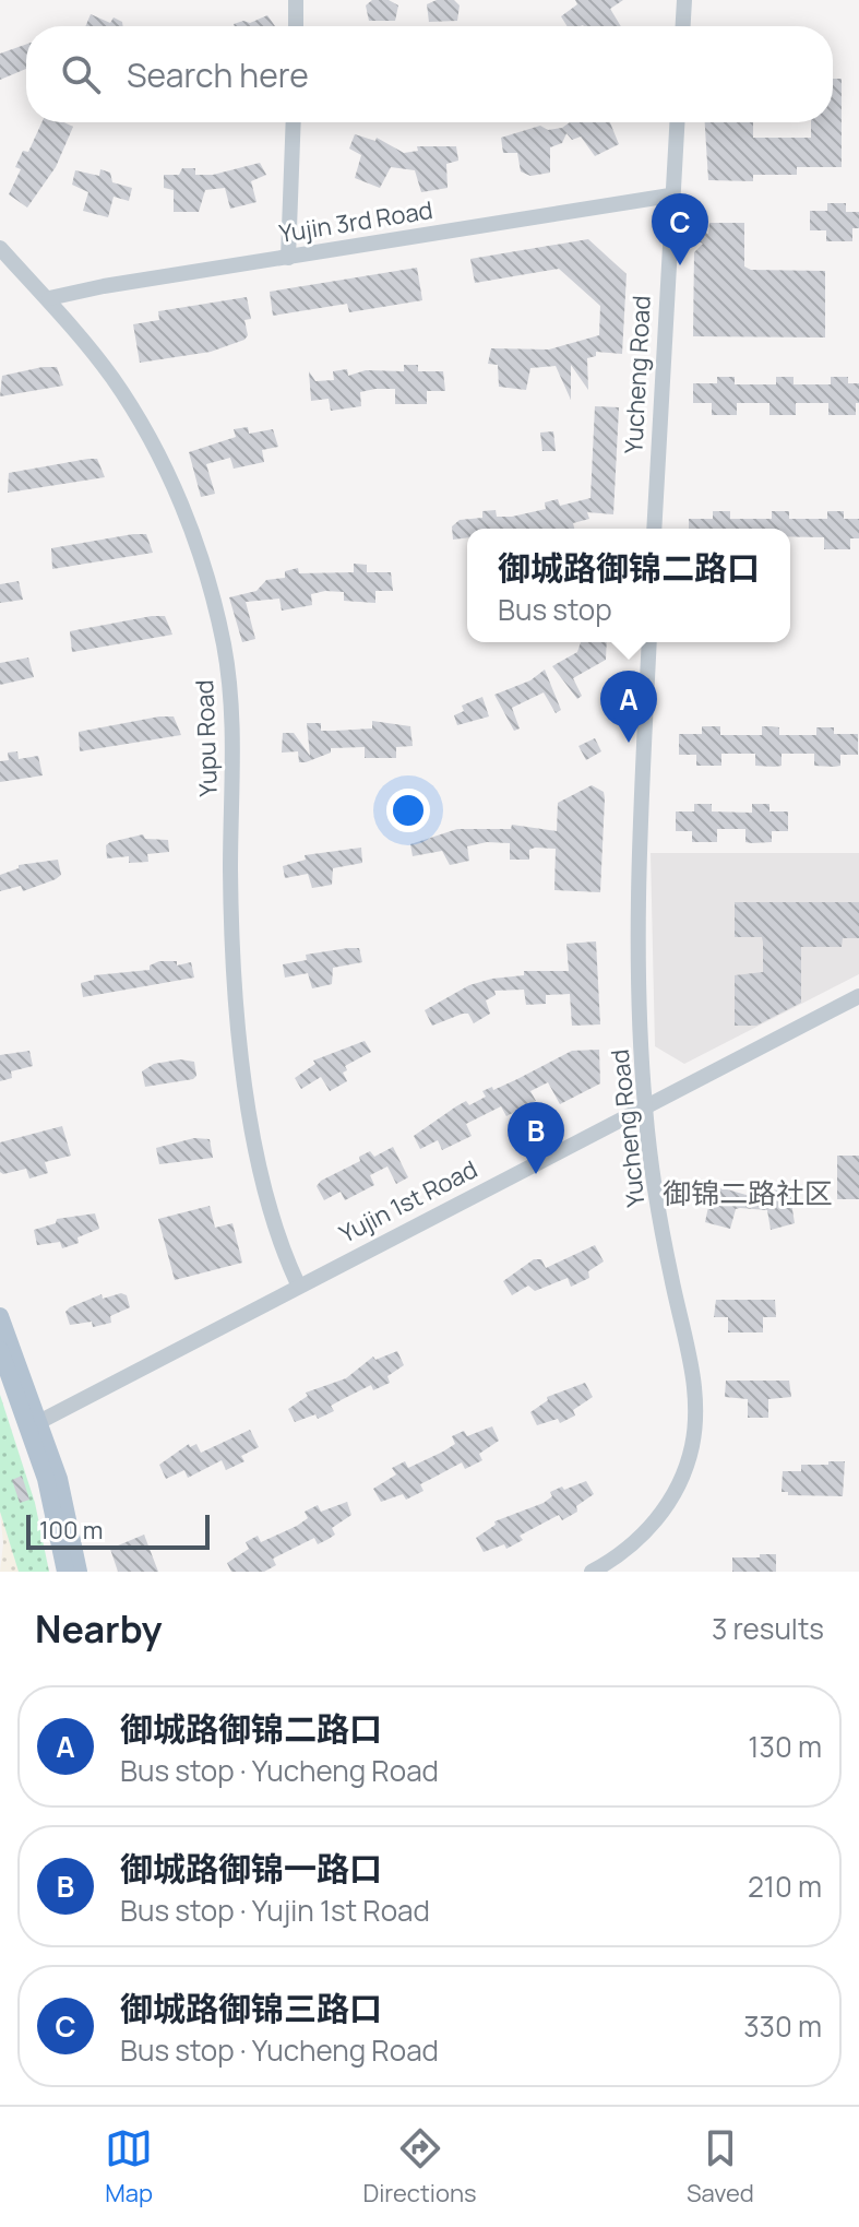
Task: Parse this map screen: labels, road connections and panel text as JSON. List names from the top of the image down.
{
  "streets": {
    "street": [
      "Yujin 3rd Road",
      "Yucheng Road",
      "Yupu Road",
      "Yujin 1st Road"
    ]
  },
  "crossings": [
    ["Yujin 3rd Road", "Yucheng Road"],
    ["Yujin 3rd Road", "Yupu Road"],
    ["Yucheng Road", "Yujin 1st Road"],
    ["Yupu Road", "Yujin 1st Road"]
  ],
  "districts": ["御锦二路社区"],
  "scale_bar": "100 m",
  "page": {
    "search": "Search here",
    "pins": ["C", "A", "B"],
    "popup": ["御城路御锦二路口", "Bus stop"],
    "scale": "100 m",
    "heading": ["Nearby", "3 results"],
    "list": [
      {
        "mark": "A",
        "name": "御城路御锦二路口",
        "note": "Bus stop · Yucheng Road",
        "value": "130 m"
      },
      {
        "mark": "B",
        "name": "御城路御锦一路口",
        "note": "Bus stop · Yujin 1st Road",
        "value": "210 m"
      },
      {
        "mark": "C",
        "name": "御城路御锦三路口",
        "note": "Bus stop · Yucheng Road",
        "value": "330 m"
      }
    ],
    "nav": ["Map", "Directions", "Saved"]
  }
}
